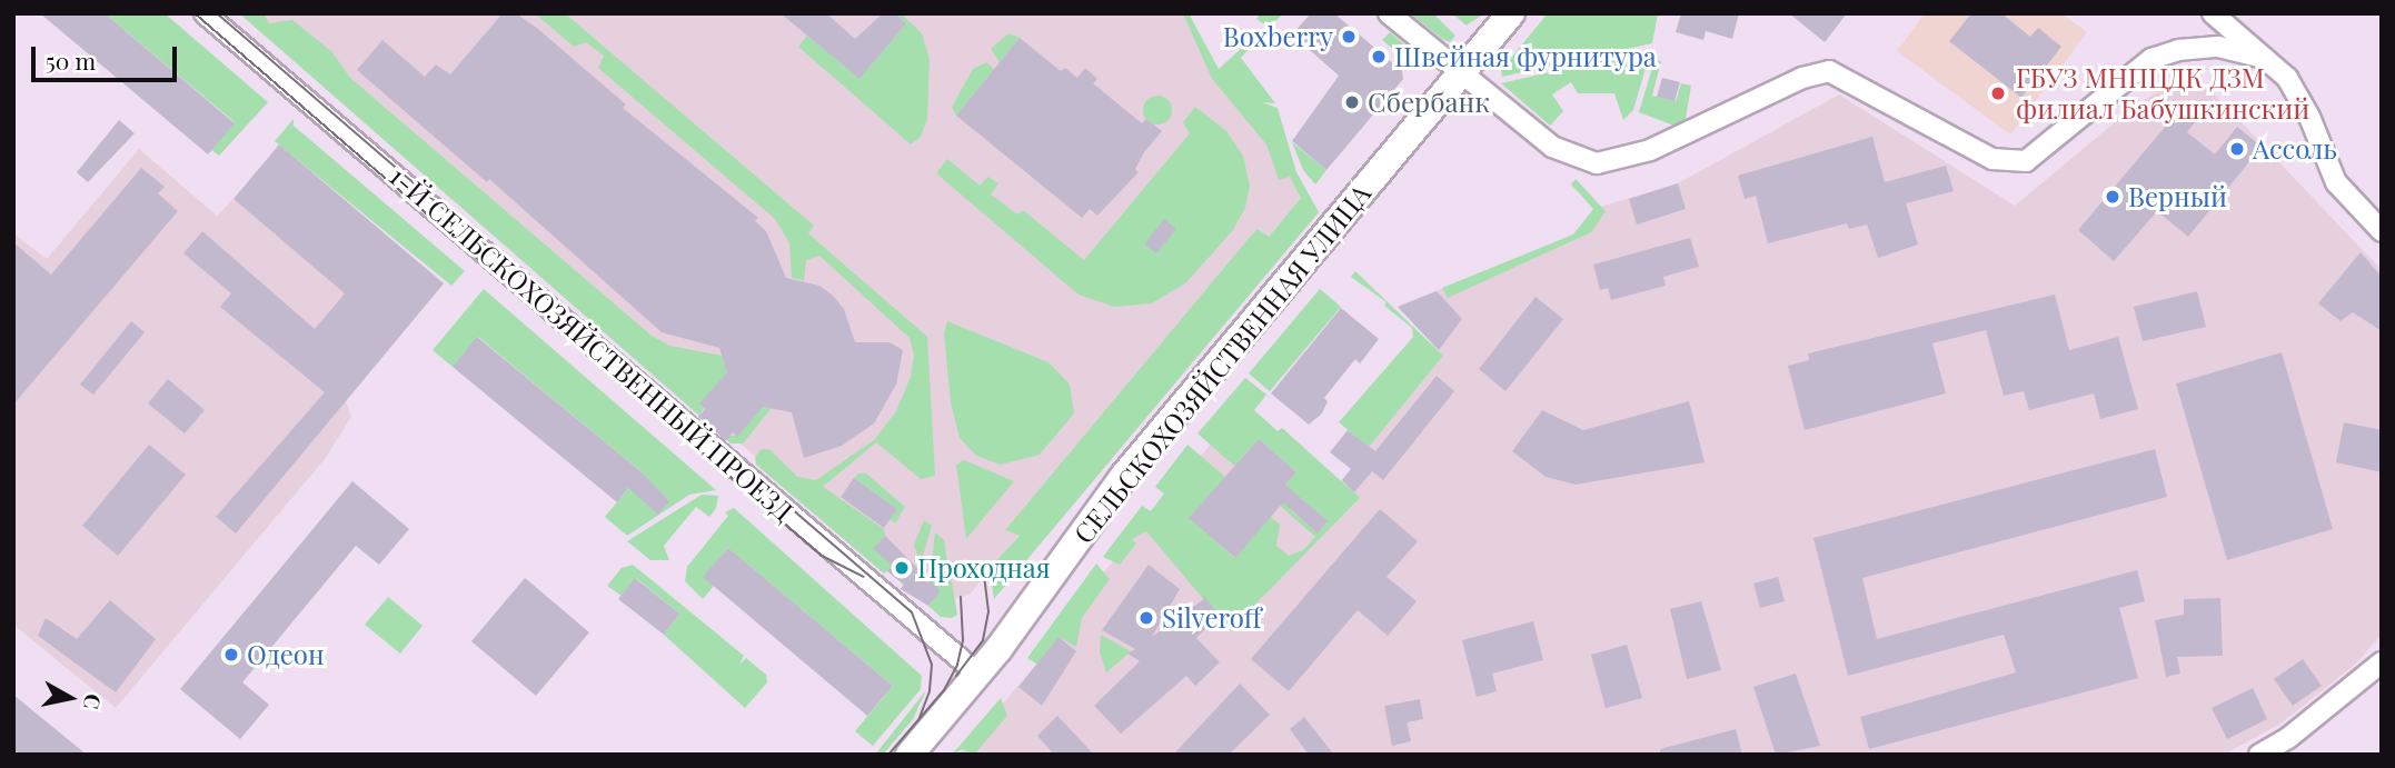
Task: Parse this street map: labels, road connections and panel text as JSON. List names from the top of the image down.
{
  "streets": {
    "main road": ["СЕЛЬСКОХОЗЯЙСТВЕННАЯ УЛИЦА"],
    "street": ["1-Й СЕЛЬСКОХОЗЯЙСТВЕННЫЙ ПРОЕЗД"]
  },
  "crossings": [
    ["1-Й СЕЛЬСКОХОЗЯЙСТВЕННЫЙ ПРОЕЗД", "СЕЛЬСКОХОЗЯЙСТВЕННАЯ УЛИЦА"]
  ],
  "places": [
    "Boxberry",
    "Швейная фурнитура",
    "ГБУЗ МНПЦДК ДЗМ филиал Бабушкинский",
    "Сбербанк",
    "Ассоль",
    "Верный",
    "Проходная",
    "Silveroff",
    "Одеон"
  ],
  "scale_bar": "50 m",
  "north": "right"
}
